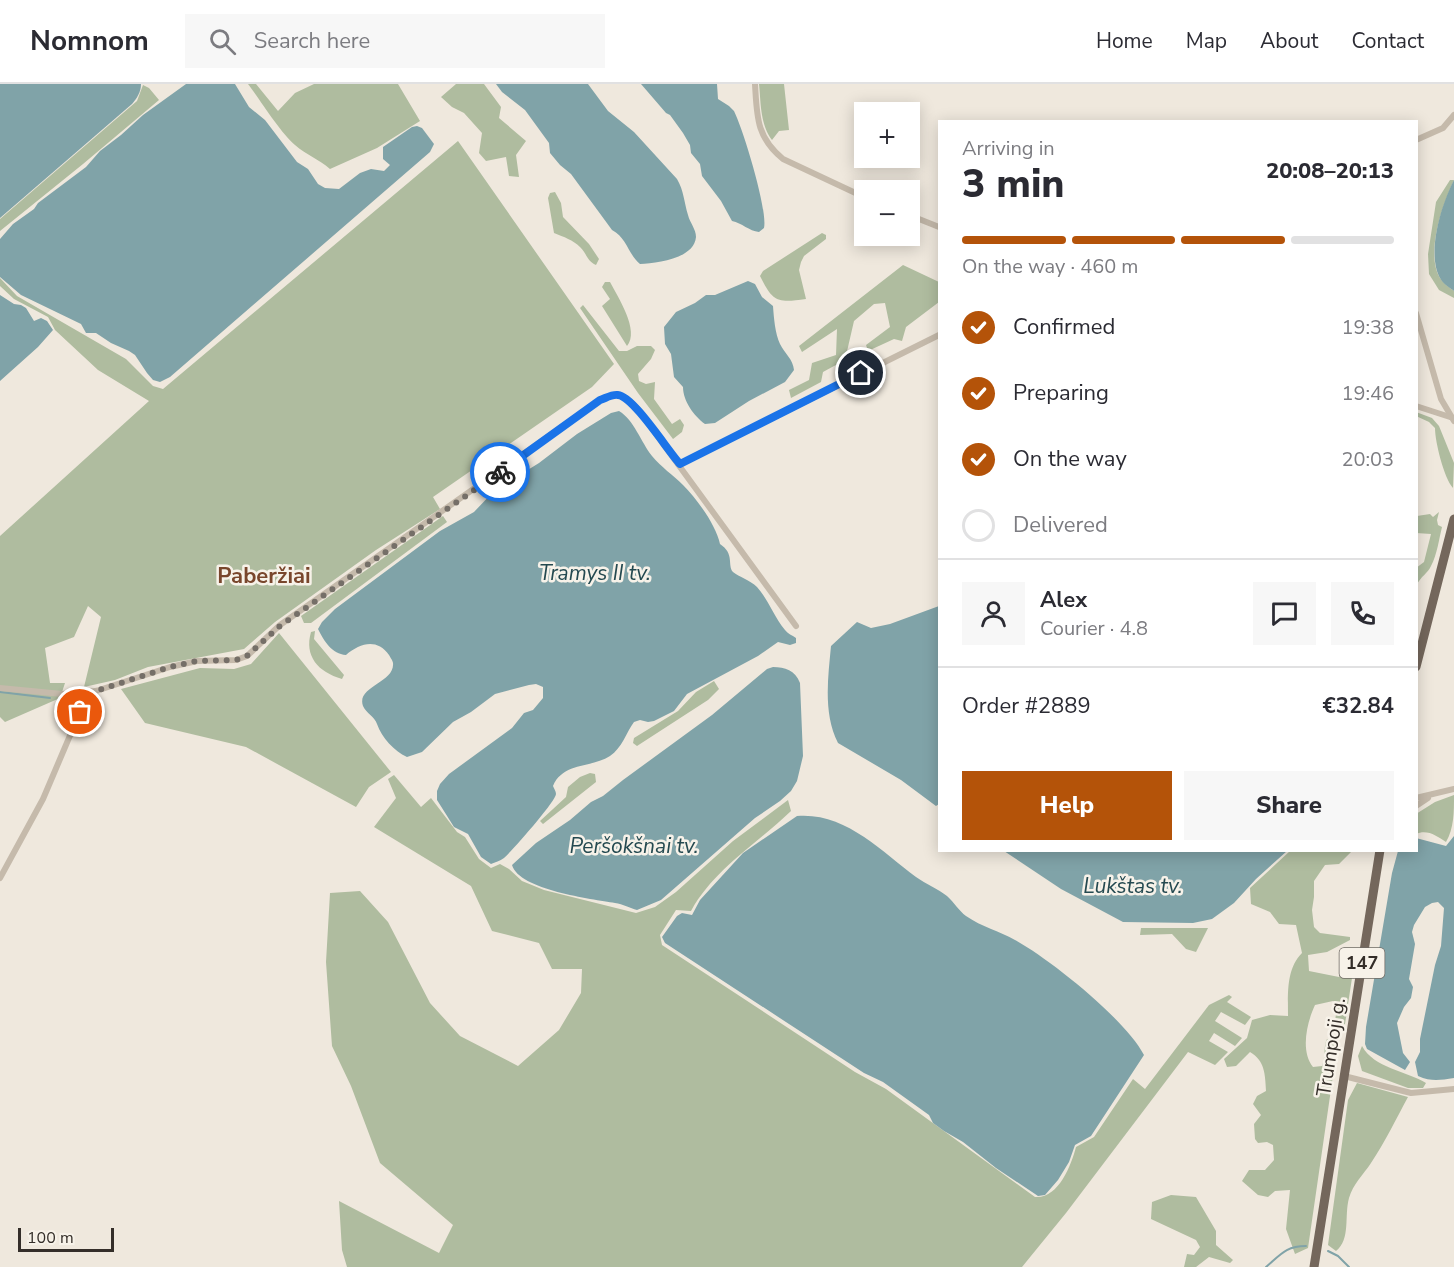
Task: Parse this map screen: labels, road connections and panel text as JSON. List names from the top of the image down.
{
  "streets": {
    "main road": ["147", "Trumpoji g."]
  },
  "districts": ["Paberžiai"],
  "water": ["Tramys II tv.", "Peršokšnai tv.", "Lukštas tv."],
  "scale_bar": "100 m",
  "page": {
    "header": "Nomnom",
    "search": "Search here",
    "nav": [
      "Home",
      "Map",
      "About",
      "Contact"
    ],
    "map_buttons": ["+", "−"],
    "heading": ["3 min", "Arriving in", "20:08–20:13"],
    "panel": [
      "Alex",
      "Courier · 4.8",
      "Order #2889",
      "€32.84"
    ],
    "bar": "On the way · 460 m",
    "list": [
      ["Confirmed", "19:38"],
      ["Preparing", "19:46"],
      ["On the way", "20:03"],
      "Delivered"
    ],
    "buttons": ["Help", "Share"],
    "scale": "100 m"
  }
}
